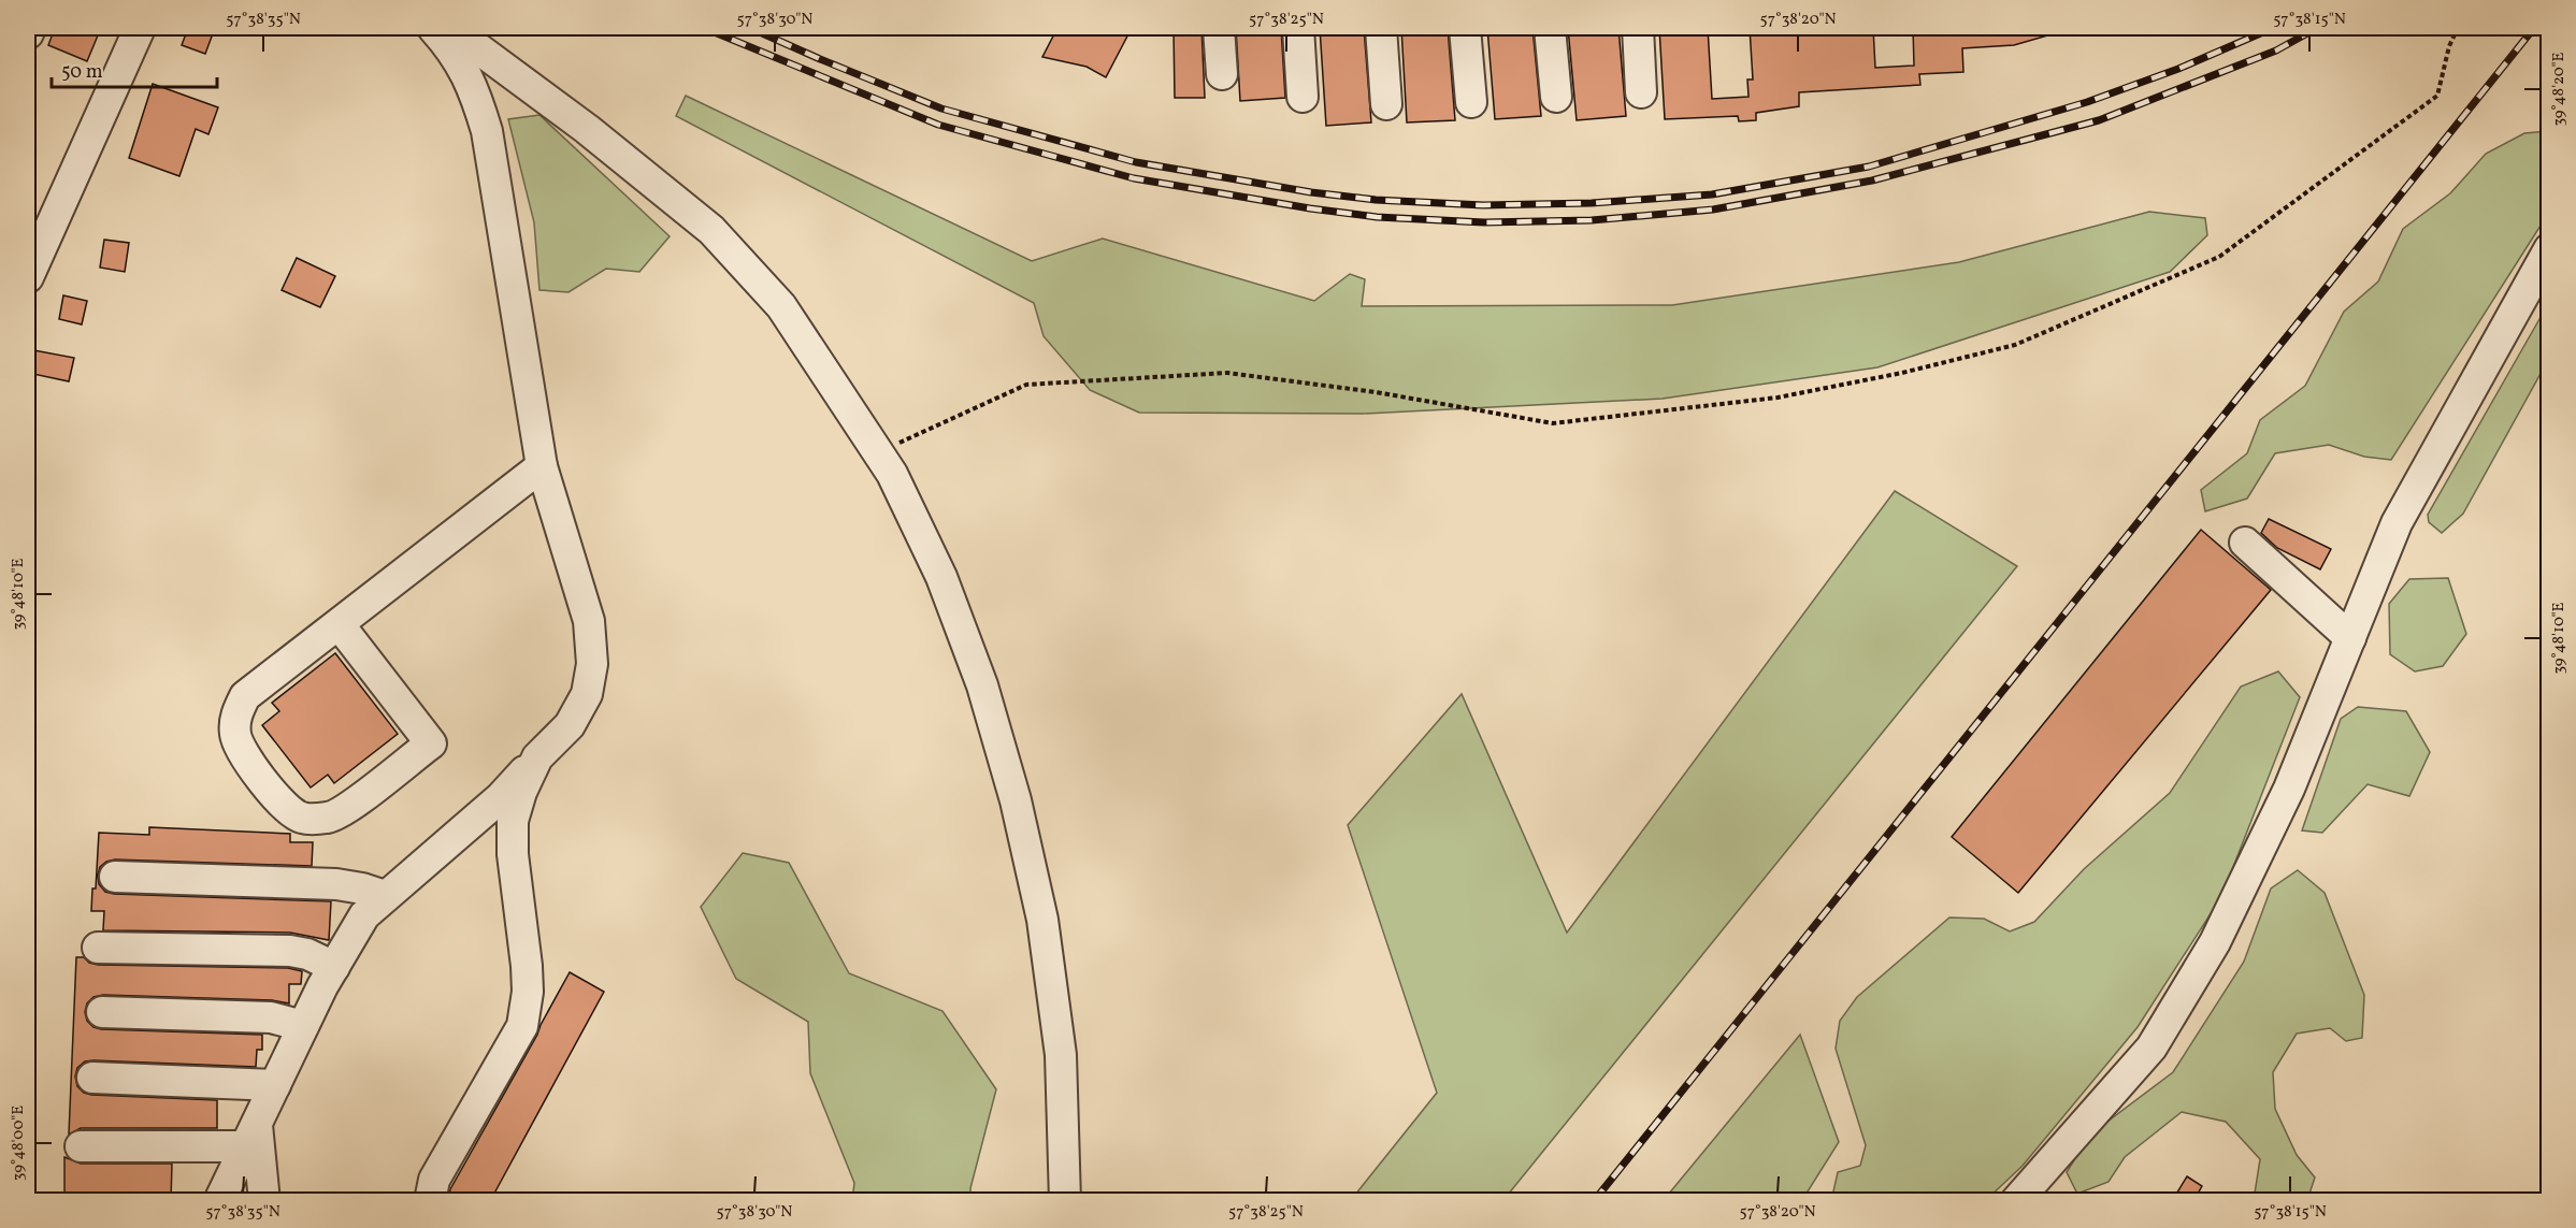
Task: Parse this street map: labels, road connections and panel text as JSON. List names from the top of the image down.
{
  "scale_bar": "50 m",
  "coordinates": [
    "57°38'35\"N",
    "57°38'30\"N",
    "57°38'25\"N",
    "57°38'20\"N",
    "57°38'15\"N",
    "39°48'20\"E",
    "39°48'10\"E",
    "39°48'00\"E"
  ]
}
